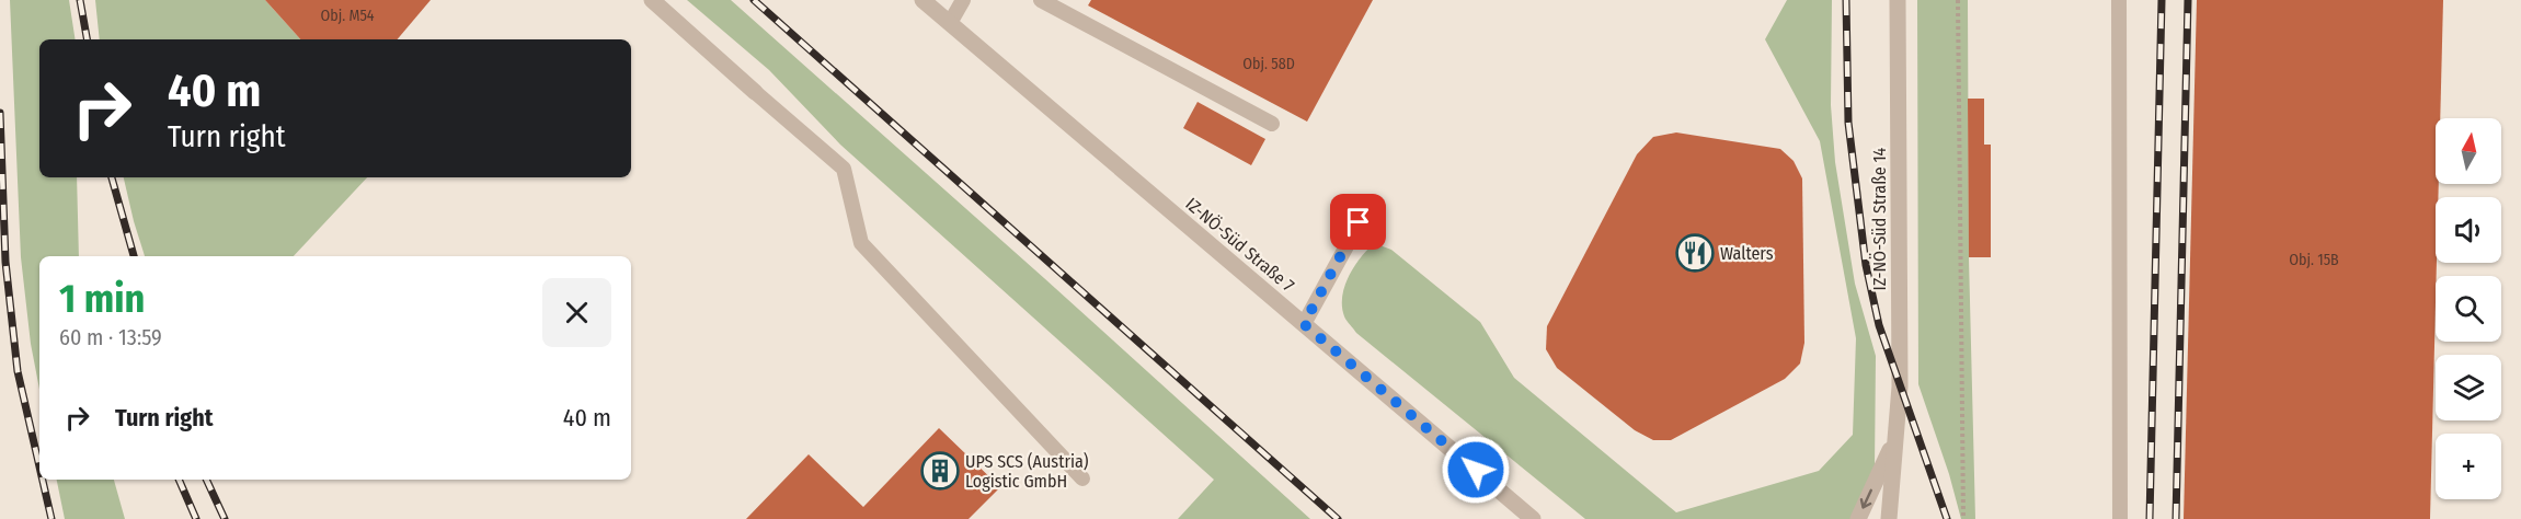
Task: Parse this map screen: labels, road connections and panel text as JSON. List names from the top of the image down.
{
  "streets": {
    "street": ["IZ-NÖ-Süd Straße 14", "IZ-NÖ-Süd Straße 7"]
  },
  "places": {
    "restaurant": ["Walters"],
    "building": ["UPS SCS (Austria) Logistic GmbH"]
  },
  "house_numbers": ["Obj. M54", "Obj. 58D", "Obj. 15B"],
  "north": "top",
  "page": {
    "turn": ["40 m", "Turn right"],
    "map_buttons": "+",
    "heading": ["1 min", "60 m · 13:59"],
    "list": [
      {
        "name": "Turn right",
        "value": "40 m"
      }
    ]
  }
}
